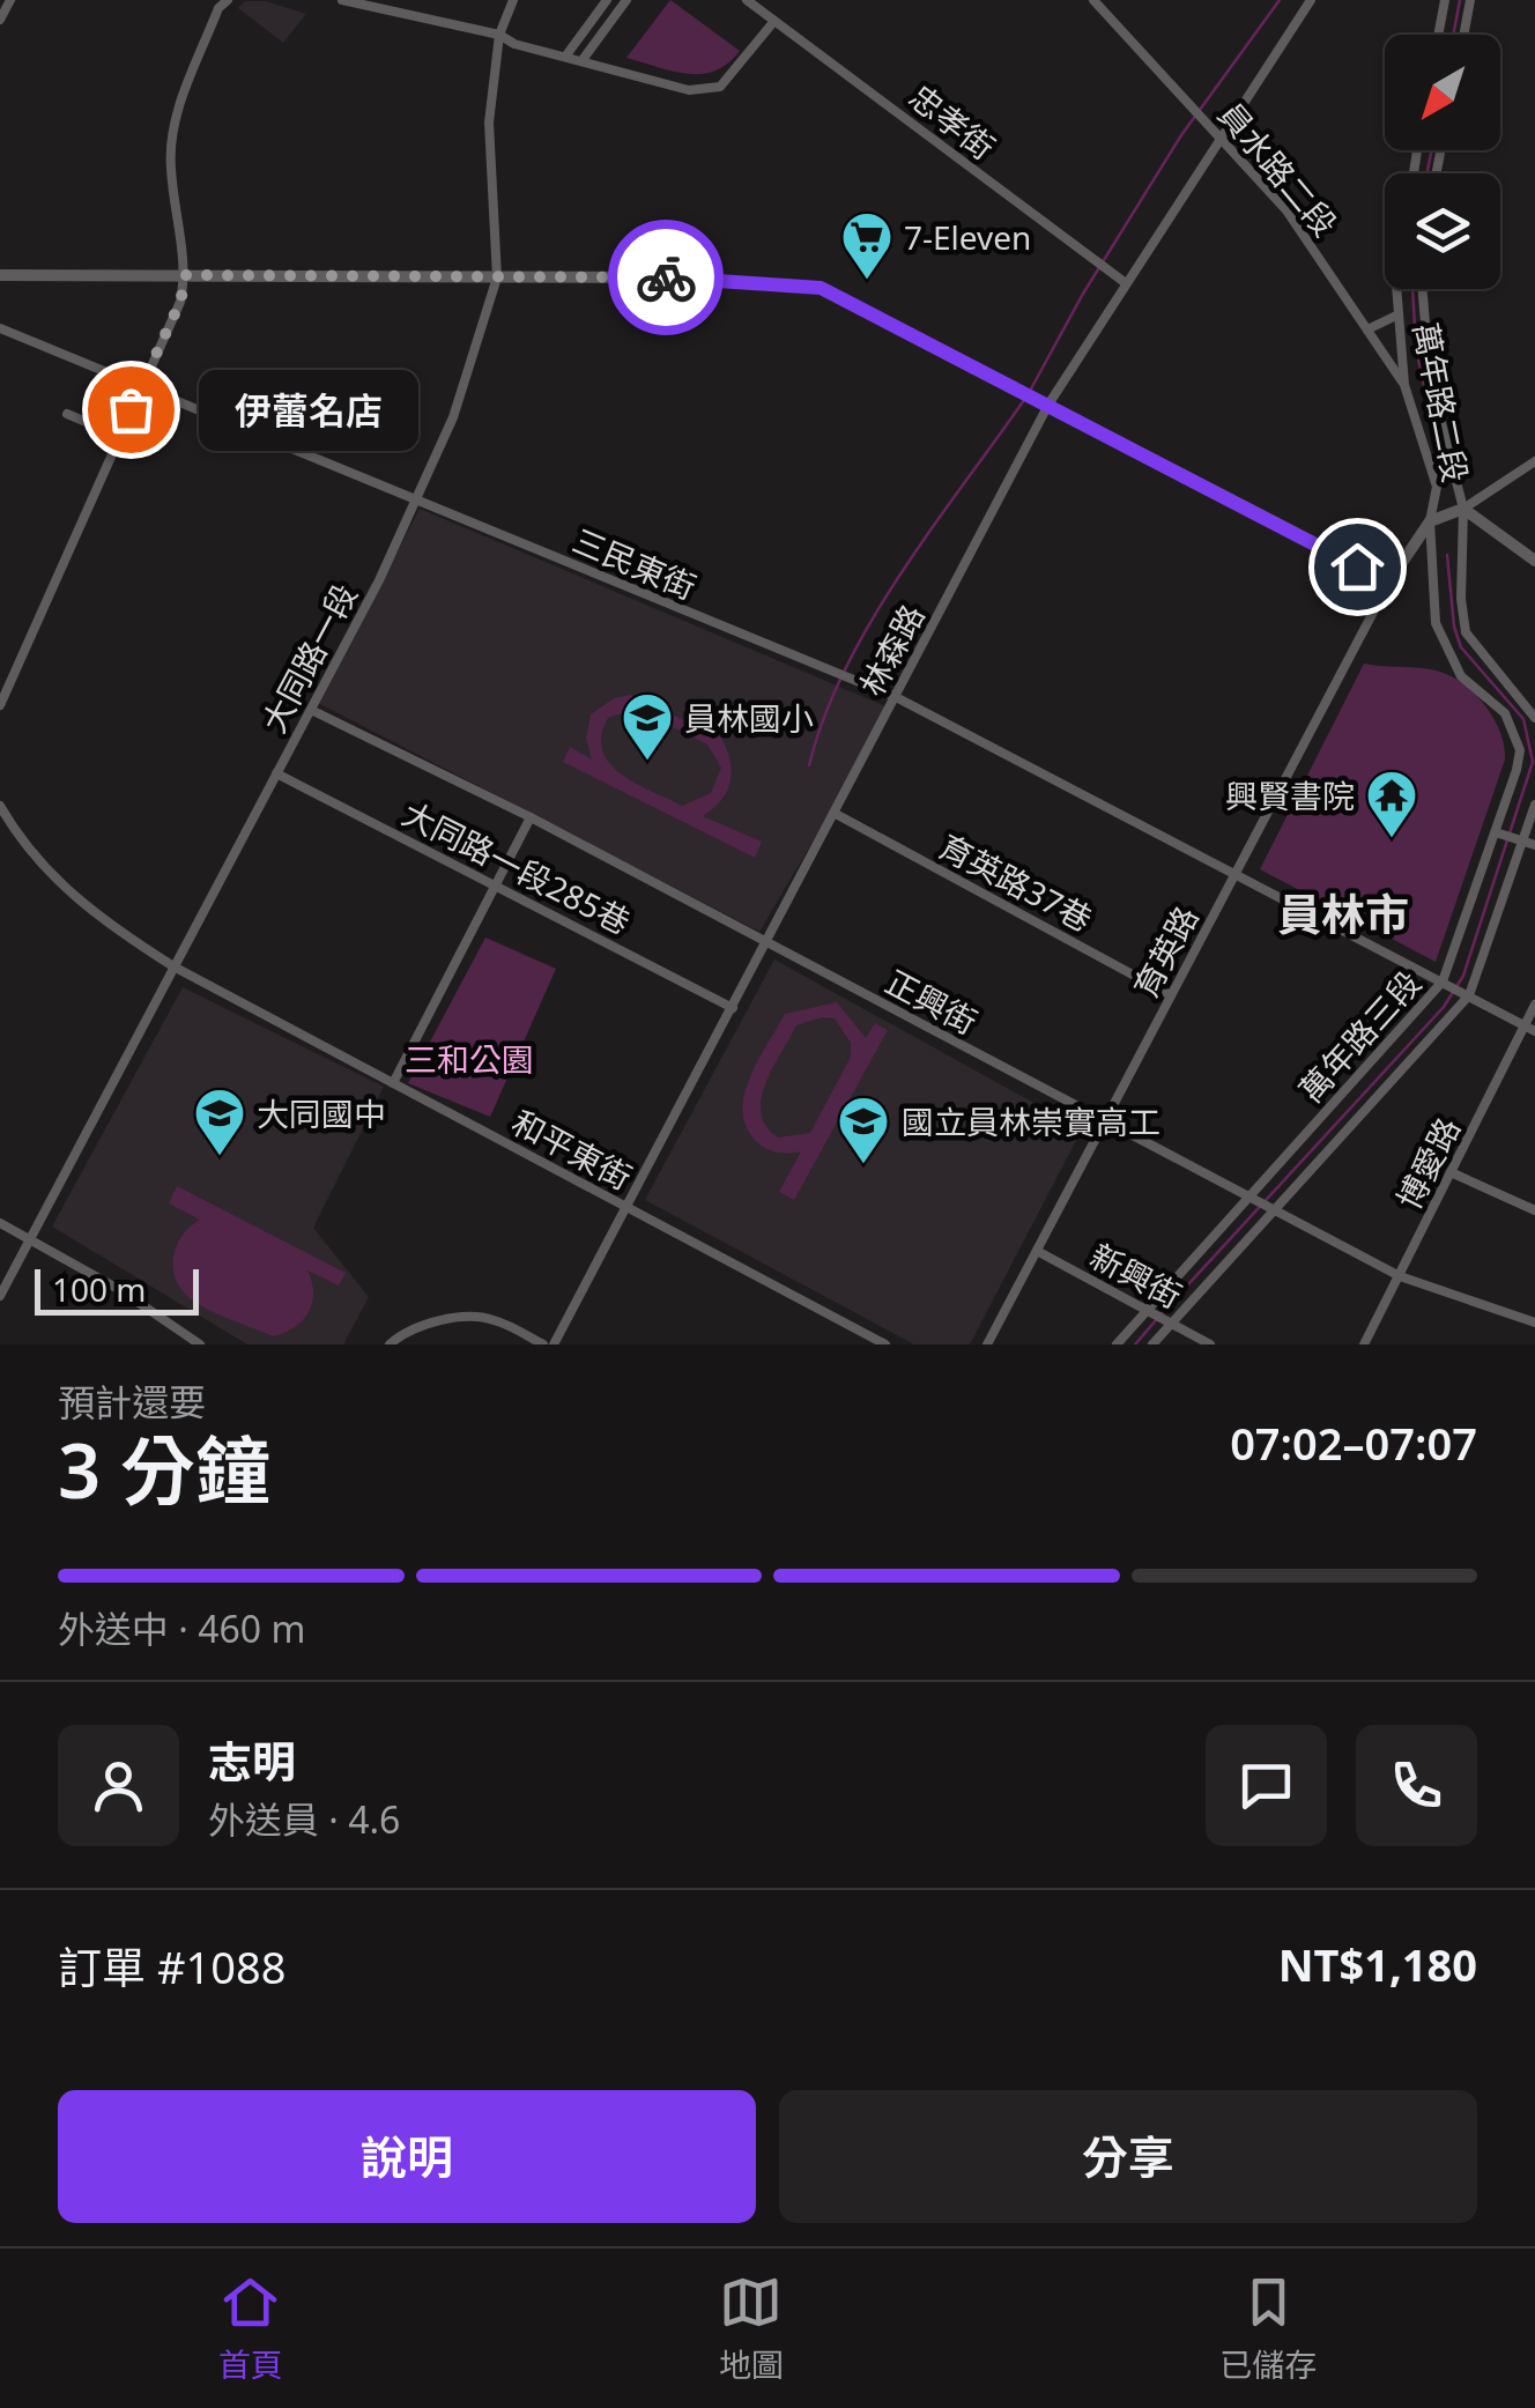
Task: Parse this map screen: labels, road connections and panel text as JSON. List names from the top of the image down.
{
  "streets": {
    "street": [
      "忠孝街",
      "員水路二段",
      "萬年路二段",
      "三民東街",
      "林森路",
      "大同路一段",
      "大同路一段285巷",
      "育英路37巷",
      "育英路",
      "正興街",
      "萬年路三段",
      "和平東街",
      "博愛路",
      "新興街"
    ]
  },
  "crossings": [
    ["忠孝街", "林森路"],
    ["員水路二段", "萬年路二段"],
    ["員水路二段", "林森路"],
    ["萬年路二段", "萬年路三段"],
    ["三民東街", "林森路"],
    ["三民東街", "大同路一段"],
    ["三民東街", "育英路"],
    ["三民東街", "萬年路三段"],
    ["三民東街", "博愛路"],
    ["林森路", "大同路一段285巷"],
    ["林森路", "育英路37巷"],
    ["林森路", "正興街"],
    ["林森路", "和平東街"],
    ["大同路一段", "大同路一段285巷"],
    ["大同路一段", "正興街"],
    ["大同路一段", "和平東街"],
    ["育英路37巷", "育英路"],
    ["育英路", "正興街"],
    ["育英路", "新興街"],
    ["正興街", "萬年路三段"],
    ["正興街", "博愛路"],
    ["萬年路三段", "新興街"]
  ],
  "districts": ["員林市"],
  "parks": ["三和公園"],
  "places": {
    "supermarket": ["7-Eleven"],
    "other": ["伊蕾名店"],
    "school or university": ["員林國小", "大同國中", "國立員林崇實高工"],
    "temple": ["興賢書院"]
  },
  "scale_bar": "100 m",
  "north": "bottom left",
  "page": {
    "bubble": "伊蕾名店",
    "scale": "100 m",
    "heading": ["3 分鐘", "預計還要", "07:02–07:07"],
    "panel": [
      "志明",
      "外送員 · 4.6",
      "訂單 #1088",
      "NT$1,180"
    ],
    "bar": "外送中 · 460 m",
    "buttons": ["說明", "分享"],
    "tabs": ["首頁", "地圖", "已儲存"]
  }
}
